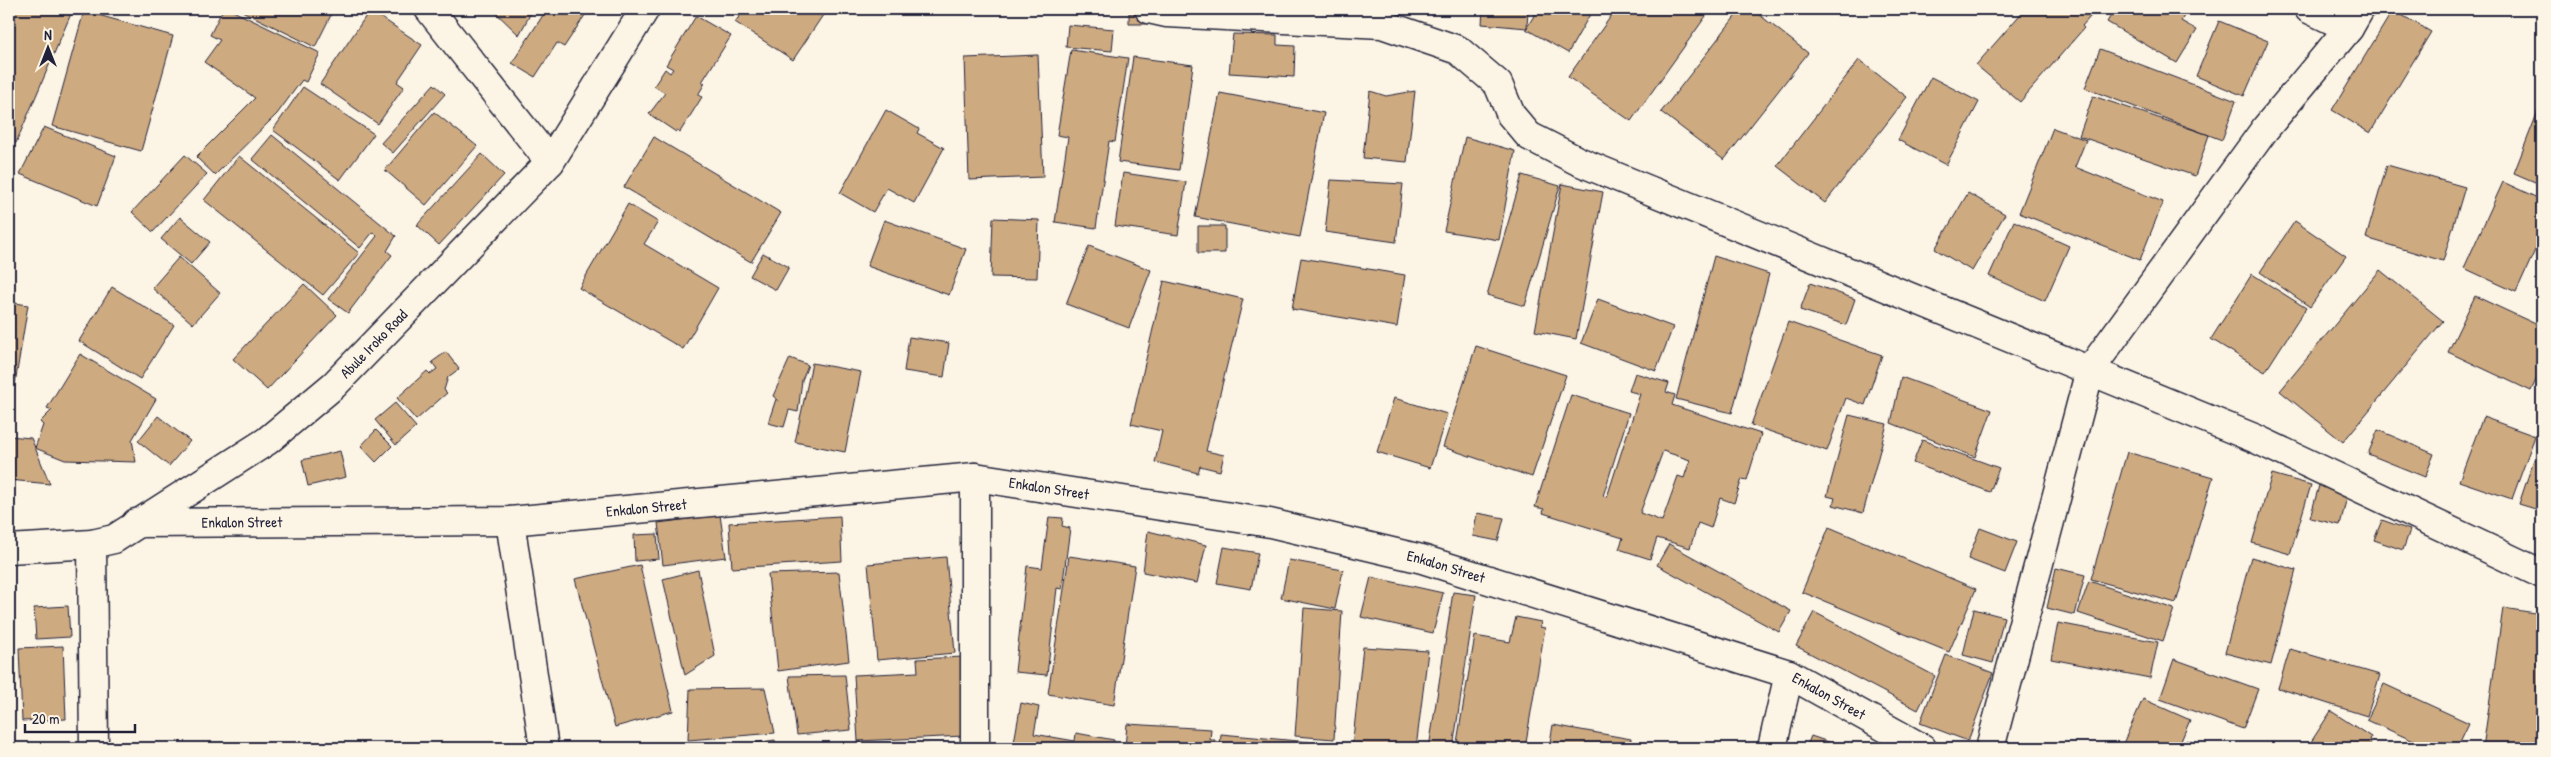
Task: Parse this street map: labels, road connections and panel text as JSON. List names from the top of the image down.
{
  "streets": {
    "street": ["Abule Iroko Road", "Enkalon Street"]
  },
  "crossings": [
    ["Abule Iroko Road", "Enkalon Street"]
  ],
  "scale_bar": "20 m",
  "north": "top"
}
